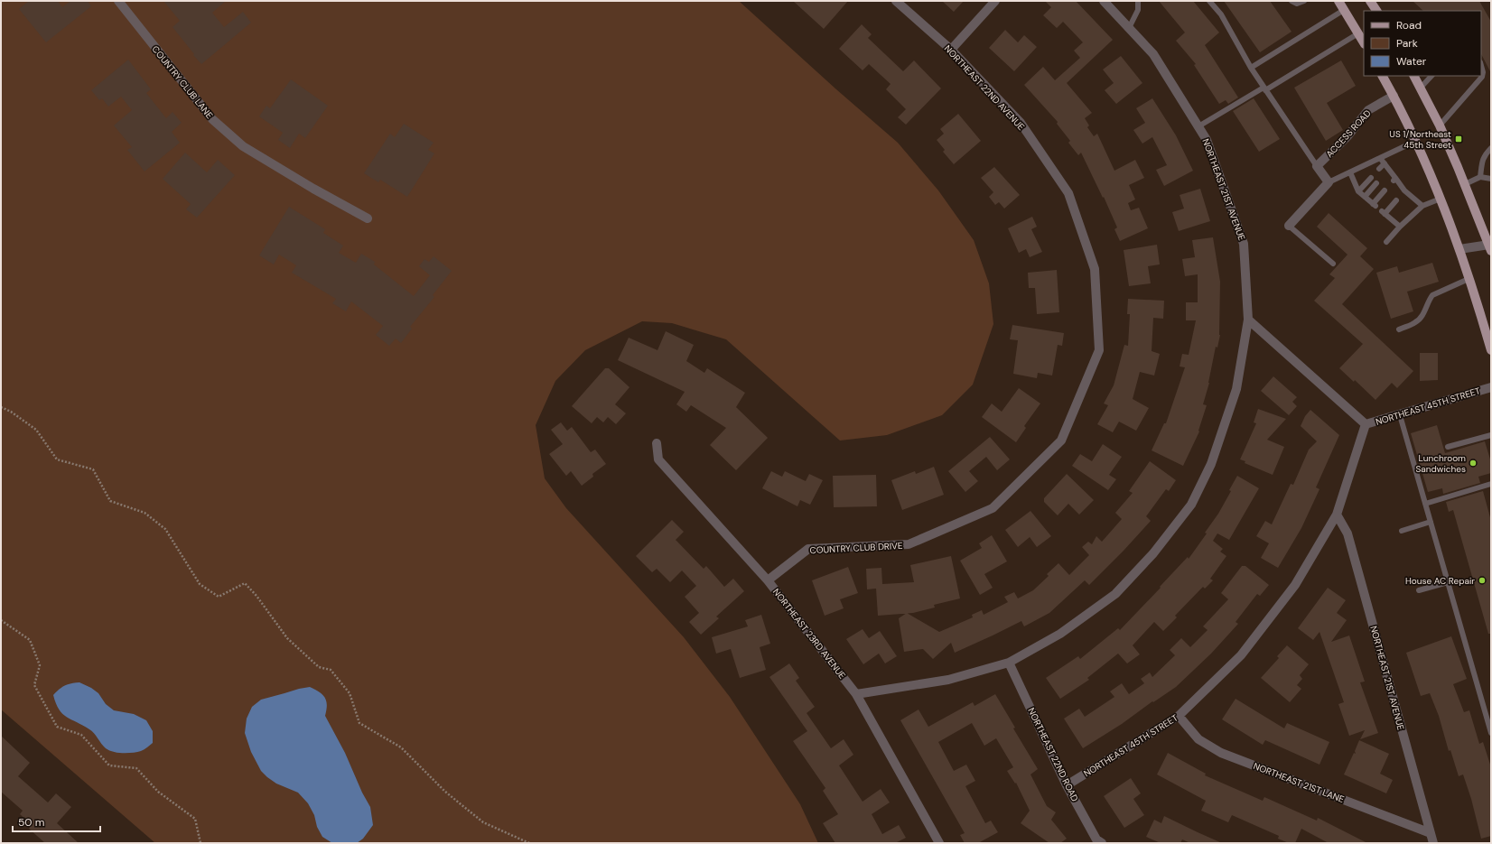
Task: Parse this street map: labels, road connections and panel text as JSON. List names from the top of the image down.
{
  "streets": {
    "street": [
      "COUNTRY CLUB LANE",
      "NORTHEAST 22ND AVENUE",
      "ACCESS ROAD",
      "NORTHEAST 21ST AVENUE",
      "NORTHEAST 45TH STREET",
      "COUNTRY CLUB DRIVE",
      "NORTHEAST 23RD AVENUE",
      "NORTHEAST 22ND ROAD",
      "NORTHEAST 21ST LANE"
    ]
  },
  "crossings": [
    ["NORTHEAST 22ND AVENUE", "COUNTRY CLUB DRIVE"],
    ["NORTHEAST 21ST AVENUE", "NORTHEAST 45TH STREET"],
    ["NORTHEAST 21ST AVENUE", "NORTHEAST 23RD AVENUE"],
    ["NORTHEAST 21ST AVENUE", "NORTHEAST 22ND ROAD"],
    ["NORTHEAST 21ST AVENUE", "NORTHEAST 21ST LANE"],
    ["NORTHEAST 45TH STREET", "NORTHEAST 22ND ROAD"],
    ["NORTHEAST 45TH STREET", "NORTHEAST 21ST LANE"],
    ["COUNTRY CLUB DRIVE", "NORTHEAST 23RD AVENUE"]
  ],
  "places": {
    "transit": ["US 1/Northeast 45th Street"],
    "other": ["Lunchroom Sandwiches", "House AC Repair"]
  },
  "legend": ["Road", "Park", "Water"],
  "scale_bar": "50 m"
}
